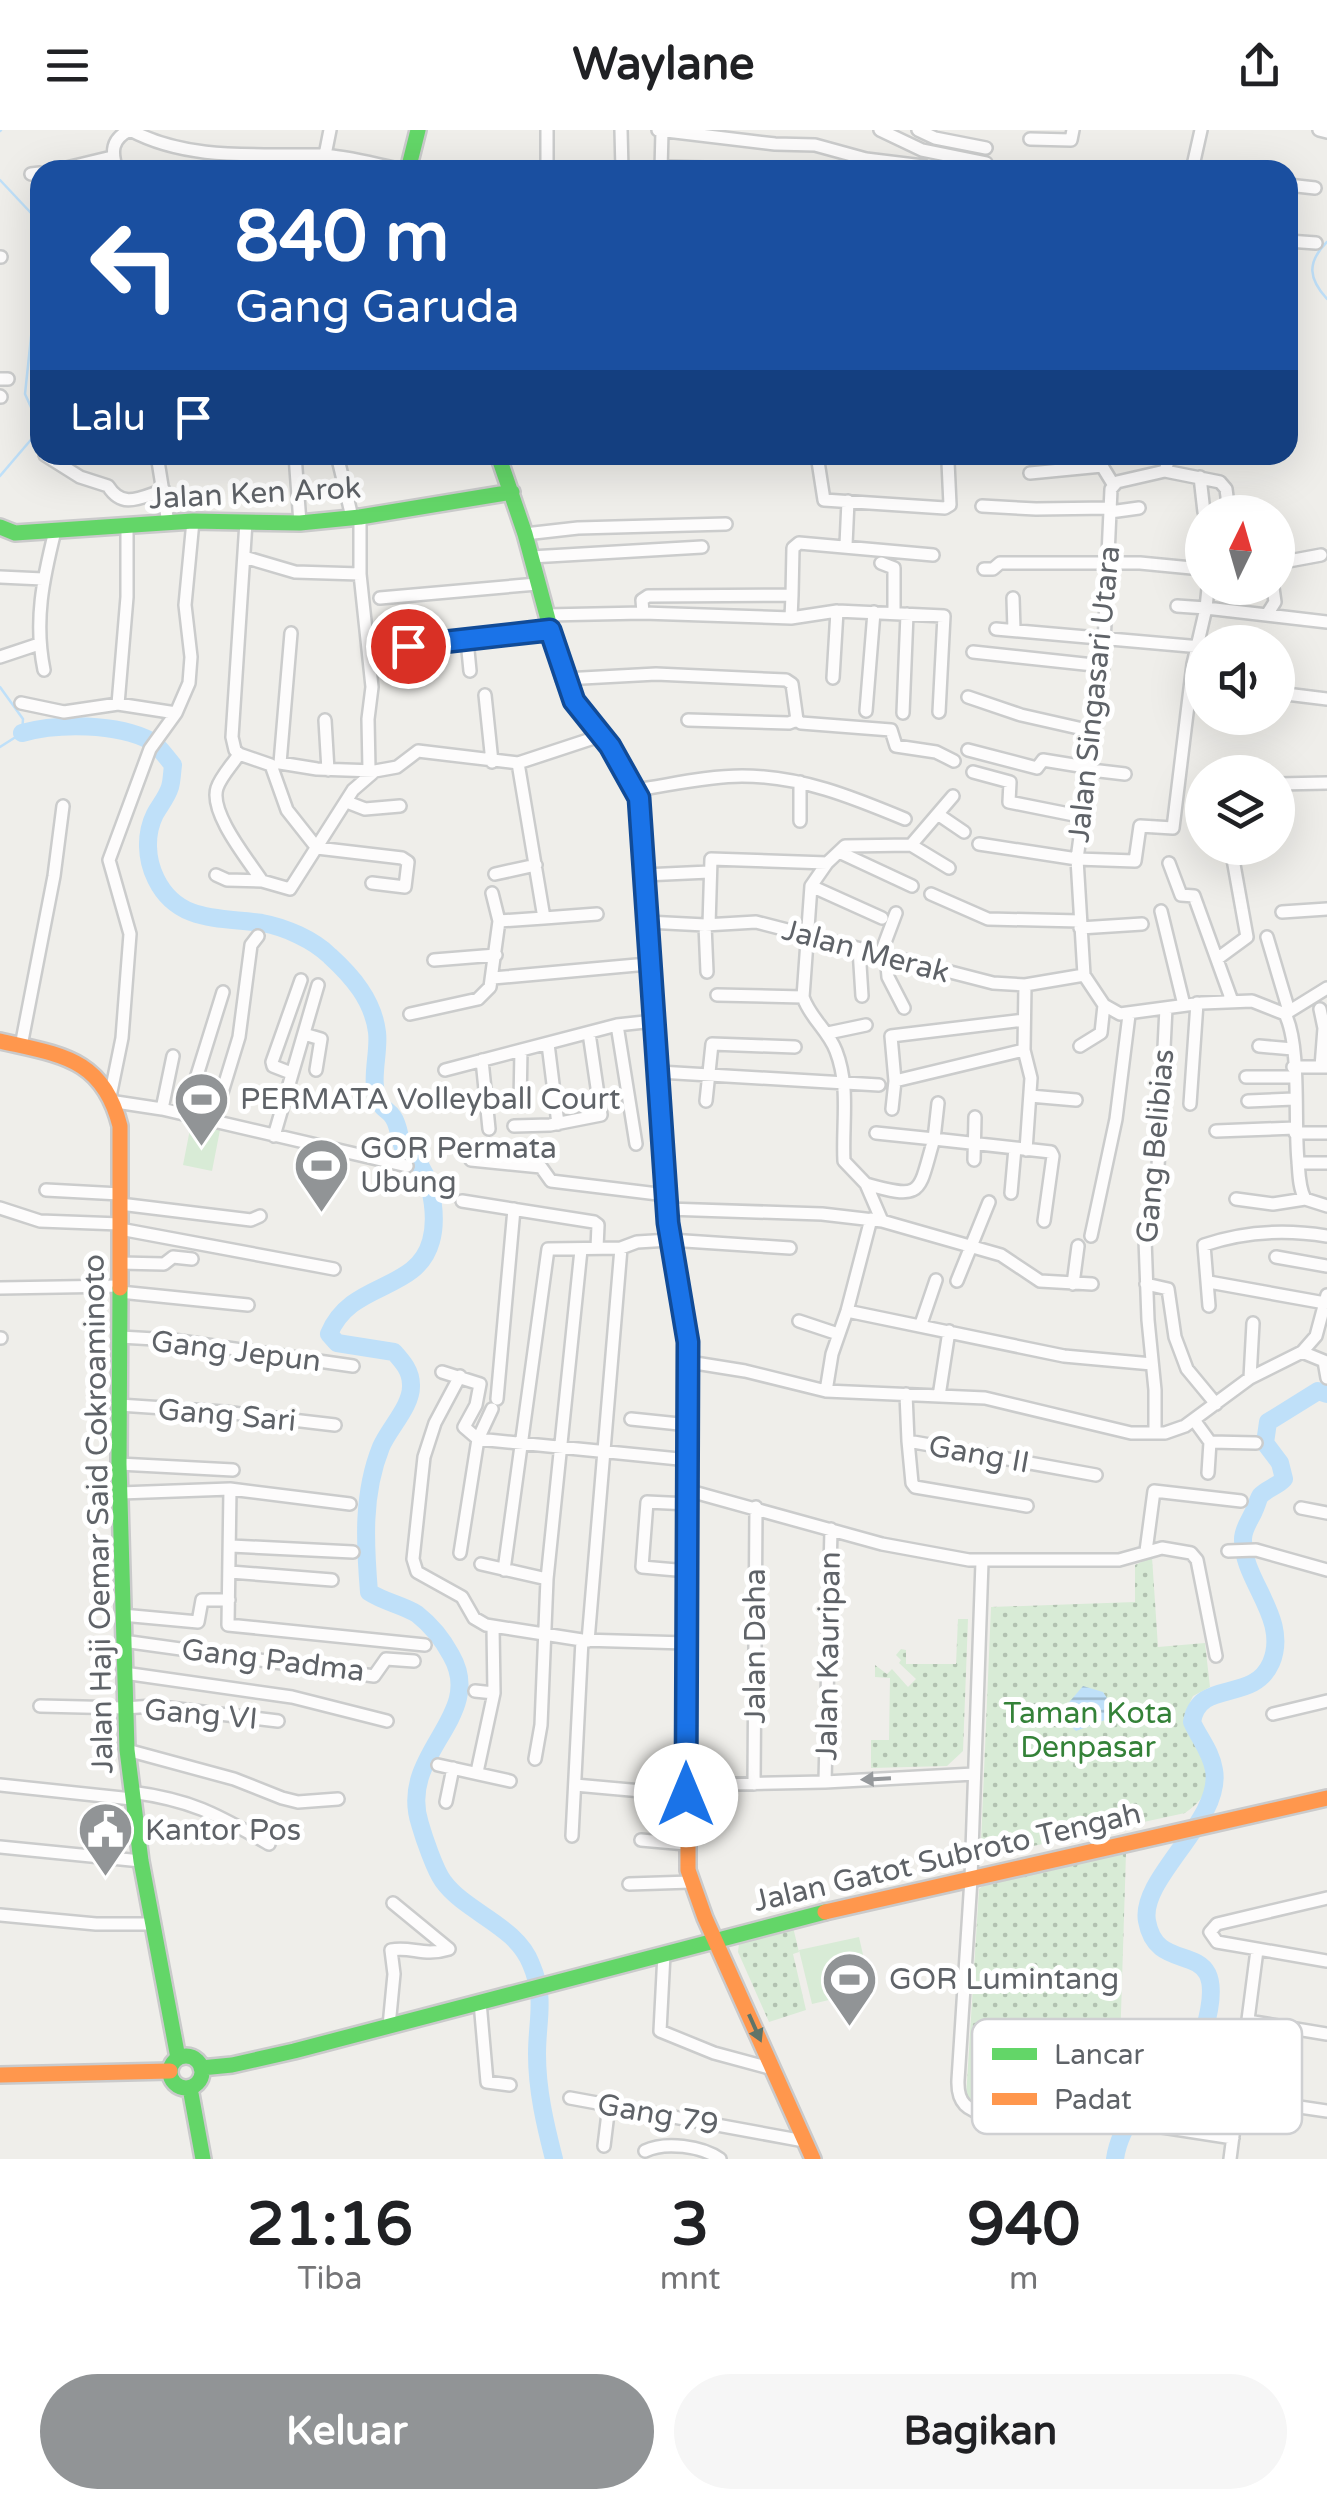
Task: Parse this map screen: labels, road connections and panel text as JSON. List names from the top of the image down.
{
  "streets": {
    "main road": ["Jalan Ken Arok", "Jalan Haji Oemar Said Cokroaminoto", "Jalan Gatot Subroto Tengah"],
    "street": [
      "Jalan Singasari Utara",
      "Jalan Merak",
      "Gang Belibias",
      "Gang Jepun",
      "Gang Sari",
      "Gang II",
      "Jalan Daha",
      "Jalan Kauripan",
      "Gang Padma",
      "Gang VI",
      "Gang 79"
    ]
  },
  "crossings": [
    ["Jalan Singasari Utara", "Jalan Merak"],
    ["Gang Jepun", "Jalan Haji Oemar Said Cokroaminoto"],
    ["Gang Sari", "Jalan Haji Oemar Said Cokroaminoto"],
    ["Jalan Haji Oemar Said Cokroaminoto", "Gang Padma"],
    ["Jalan Haji Oemar Said Cokroaminoto", "Gang VI"],
    ["Jalan Haji Oemar Said Cokroaminoto", "Jalan Gatot Subroto Tengah"]
  ],
  "parks": ["Taman Kota Denpasar"],
  "places": {
    "sports": ["PERMATA Volleyball Court", "GOR Permata Ubung", "GOR Lumintang"],
    "public building": ["Kantor Pos"]
  },
  "legend": ["Lancar", "Padat"],
  "north": "top",
  "page": {
    "header": "Waylane",
    "turn": ["840 m", "Gang Garuda"],
    "then": "Lalu",
    "eta": [
      "21:16",
      "Tiba",
      "3",
      "mnt",
      "940",
      "m"
    ],
    "buttons": ["Keluar", "Bagikan"]
  }
}
